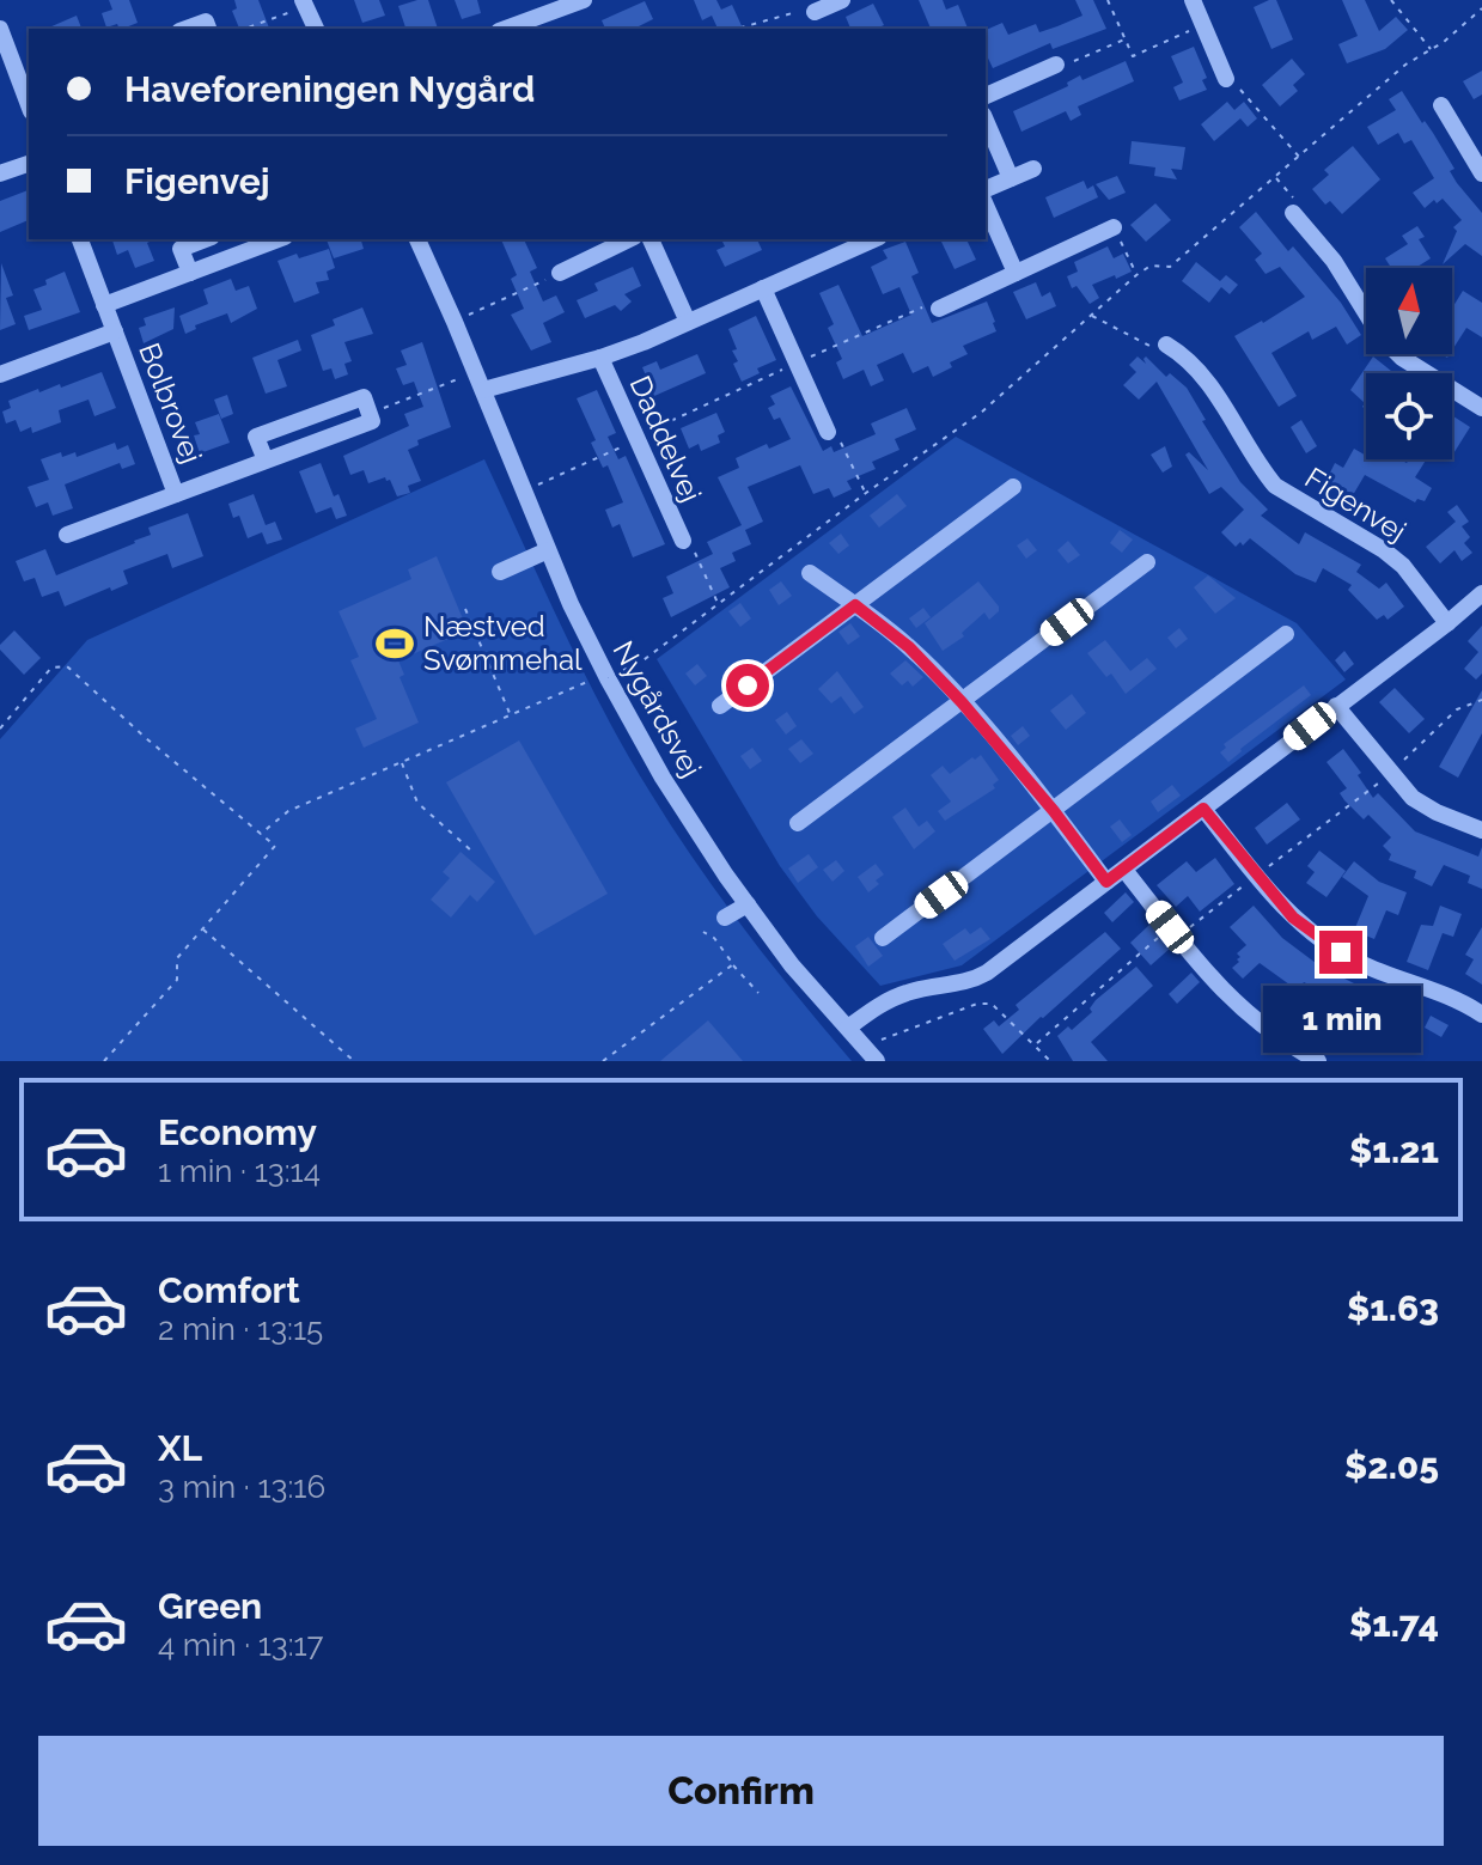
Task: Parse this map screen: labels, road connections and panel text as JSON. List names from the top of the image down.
{
  "streets": {
    "street": [
      "Bolbrovej",
      "Daddelvej",
      "Figenvej",
      "Nygårdsvej"
    ]
  },
  "crossings": [
    ["Daddelvej", "Nygårdsvej"]
  ],
  "places": {
    "sports": ["Næstved Svømmehal"]
  },
  "north": "top",
  "page": {
    "banner": ["Haveforeningen Nygård", "Figenvej"],
    "bubble": "1 min",
    "list": [
      {
        "name": "Economy",
        "note": "1 min · 13:14",
        "value": "$1.21"
      },
      {
        "name": "Comfort",
        "note": "2 min · 13:15",
        "value": "$1.63"
      },
      {
        "name": "XL",
        "note": "3 min · 13:16",
        "value": "$2.05"
      },
      {
        "name": "Green",
        "note": "4 min · 13:17",
        "value": "$1.74"
      }
    ],
    "buttons": "Confirm"
  }
}
